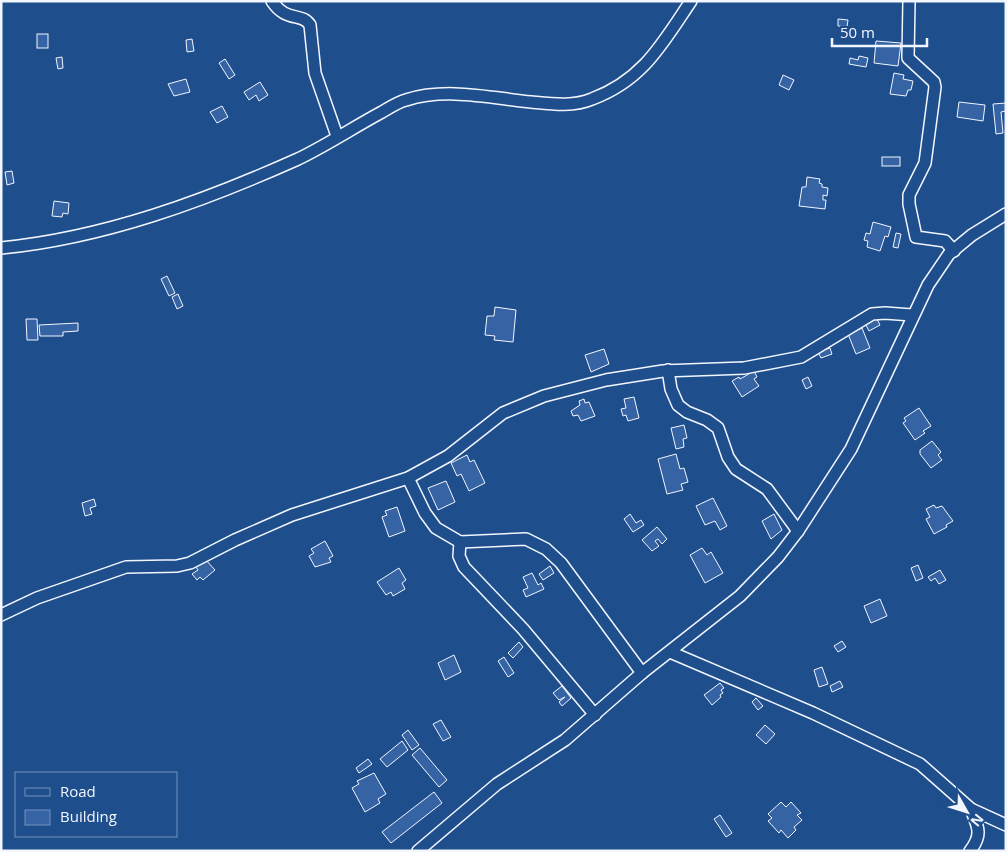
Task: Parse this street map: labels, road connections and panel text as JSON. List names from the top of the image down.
{
  "legend": ["Road", "Building"],
  "scale_bar": "50 m",
  "north": "bottom right"
}
